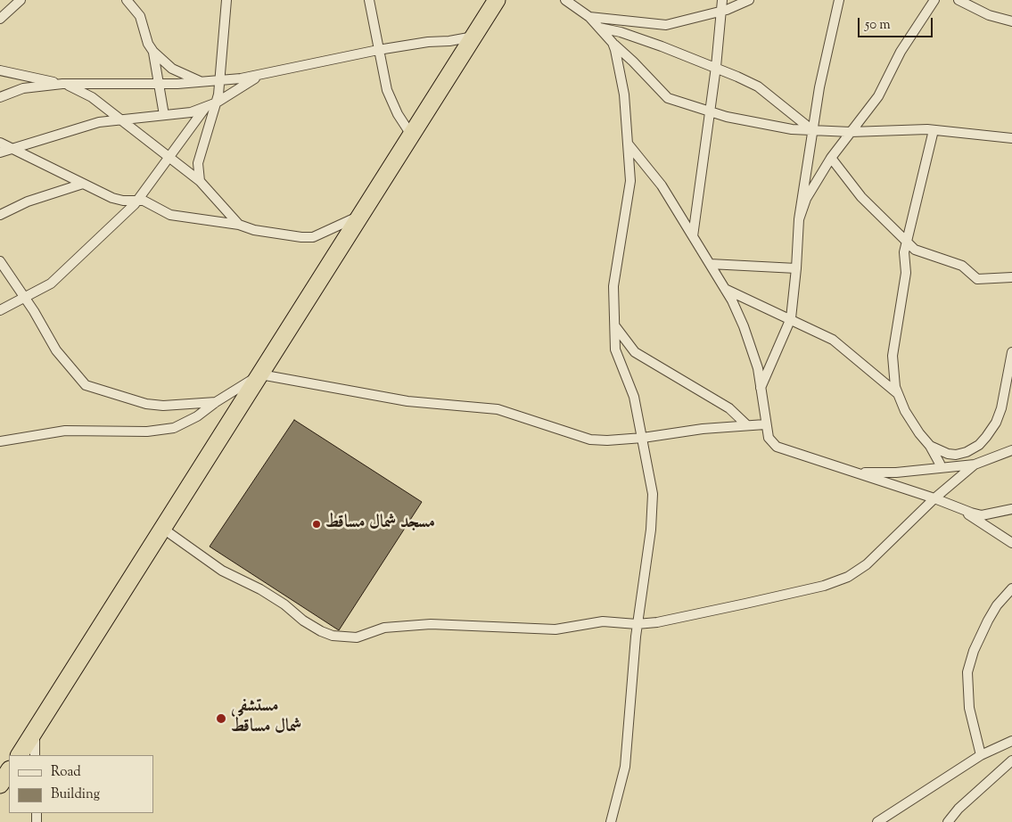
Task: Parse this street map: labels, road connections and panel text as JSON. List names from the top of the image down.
{
  "places": ["مسجد شمال مساقط", "مستشفى شمال مساقط"],
  "legend": ["Road", "Building"],
  "scale_bar": "50 m"
}
